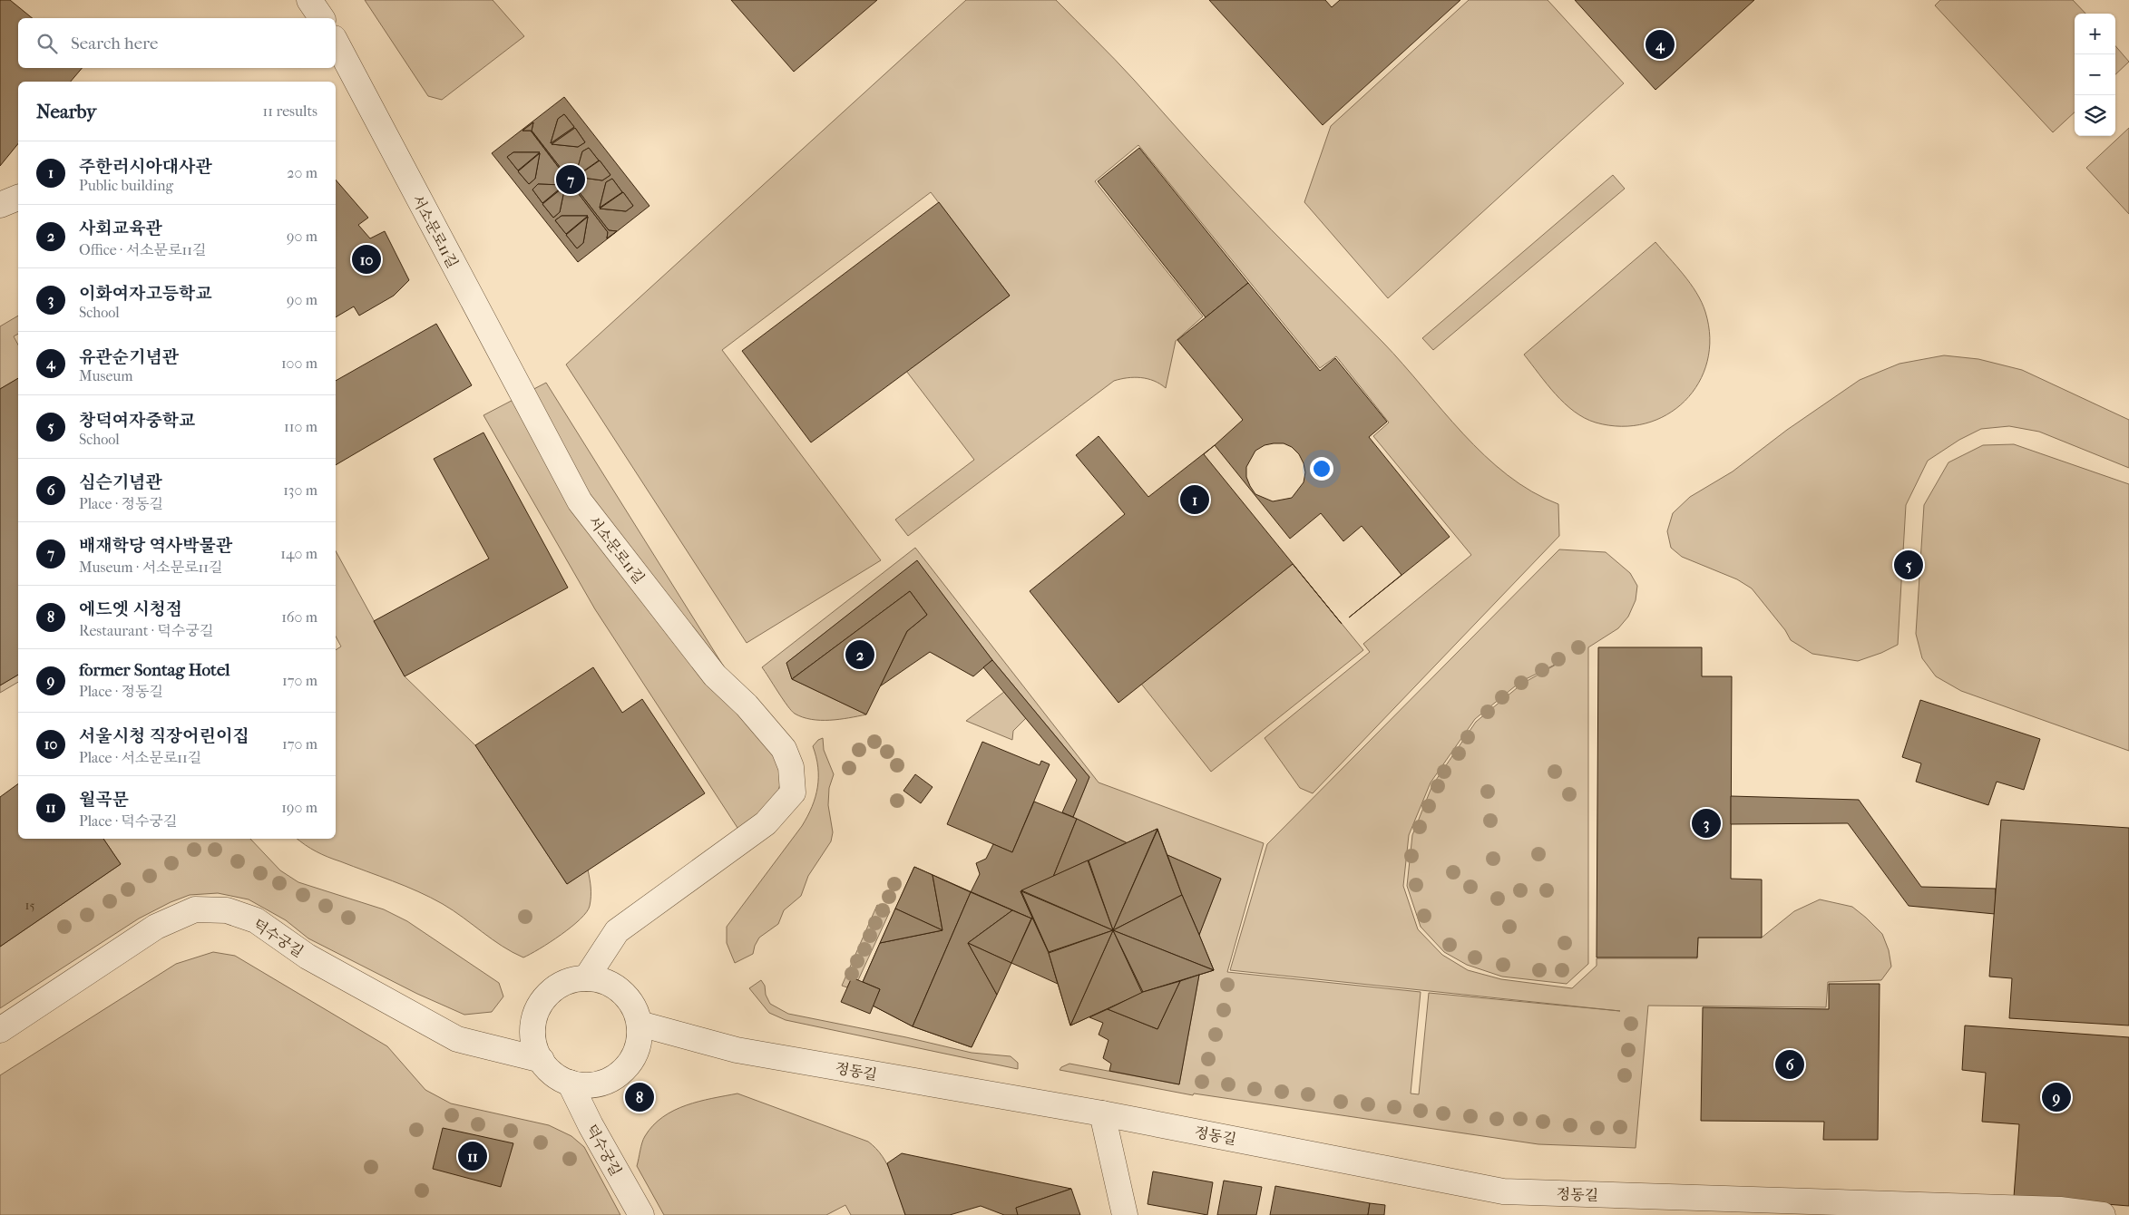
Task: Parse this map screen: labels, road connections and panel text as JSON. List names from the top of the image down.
{
  "streets": {
    "street": ["서소문로11길", "덕수궁길", "정동길"]
  },
  "crossings": [
    ["서소문로11길", "덕수궁길"],
    ["서소문로11길", "정동길"],
    ["덕수궁길", "정동길"]
  ],
  "house_numbers": ["15"],
  "page": {
    "map_buttons": ["+", "−"],
    "search": "Search here",
    "pins": [
      "4",
      "7",
      "10",
      "1",
      "5",
      "2",
      "3",
      "6",
      "8",
      "9",
      "11"
    ],
    "heading": ["Nearby", "11 results"],
    "list": [
      {
        "mark": "1",
        "name": "주한러시아대사관",
        "note": "Public building",
        "value": "20 m"
      },
      {
        "mark": "2",
        "name": "사회교육관",
        "note": "Office · 서소문로11길",
        "value": "90 m"
      },
      {
        "mark": "3",
        "name": "이화여자고등학교",
        "note": "School",
        "value": "90 m"
      },
      {
        "mark": "4",
        "name": "유관순기념관",
        "note": "Museum",
        "value": "100 m"
      },
      {
        "mark": "5",
        "name": "창덕여자중학교",
        "note": "School",
        "value": "110 m"
      },
      {
        "mark": "6",
        "name": "심슨기념관",
        "note": "Place · 정동길",
        "value": "130 m"
      },
      {
        "mark": "7",
        "name": "배재학당 역사박물관",
        "note": "Museum · 서소문로11길",
        "value": "140 m"
      },
      {
        "mark": "8",
        "name": "에드엣 시청점",
        "note": "Restaurant · 덕수궁길",
        "value": "160 m"
      },
      {
        "mark": "9",
        "name": "former Sontag Hotel",
        "note": "Place · 정동길",
        "value": "170 m"
      },
      {
        "mark": "10",
        "name": "서울시청 직장어린이집",
        "note": "Place · 서소문로11길",
        "value": "170 m"
      },
      {
        "mark": "11",
        "name": "월곡문",
        "note": "Place · 덕수궁길",
        "value": "190 m"
      }
    ]
  }
}
